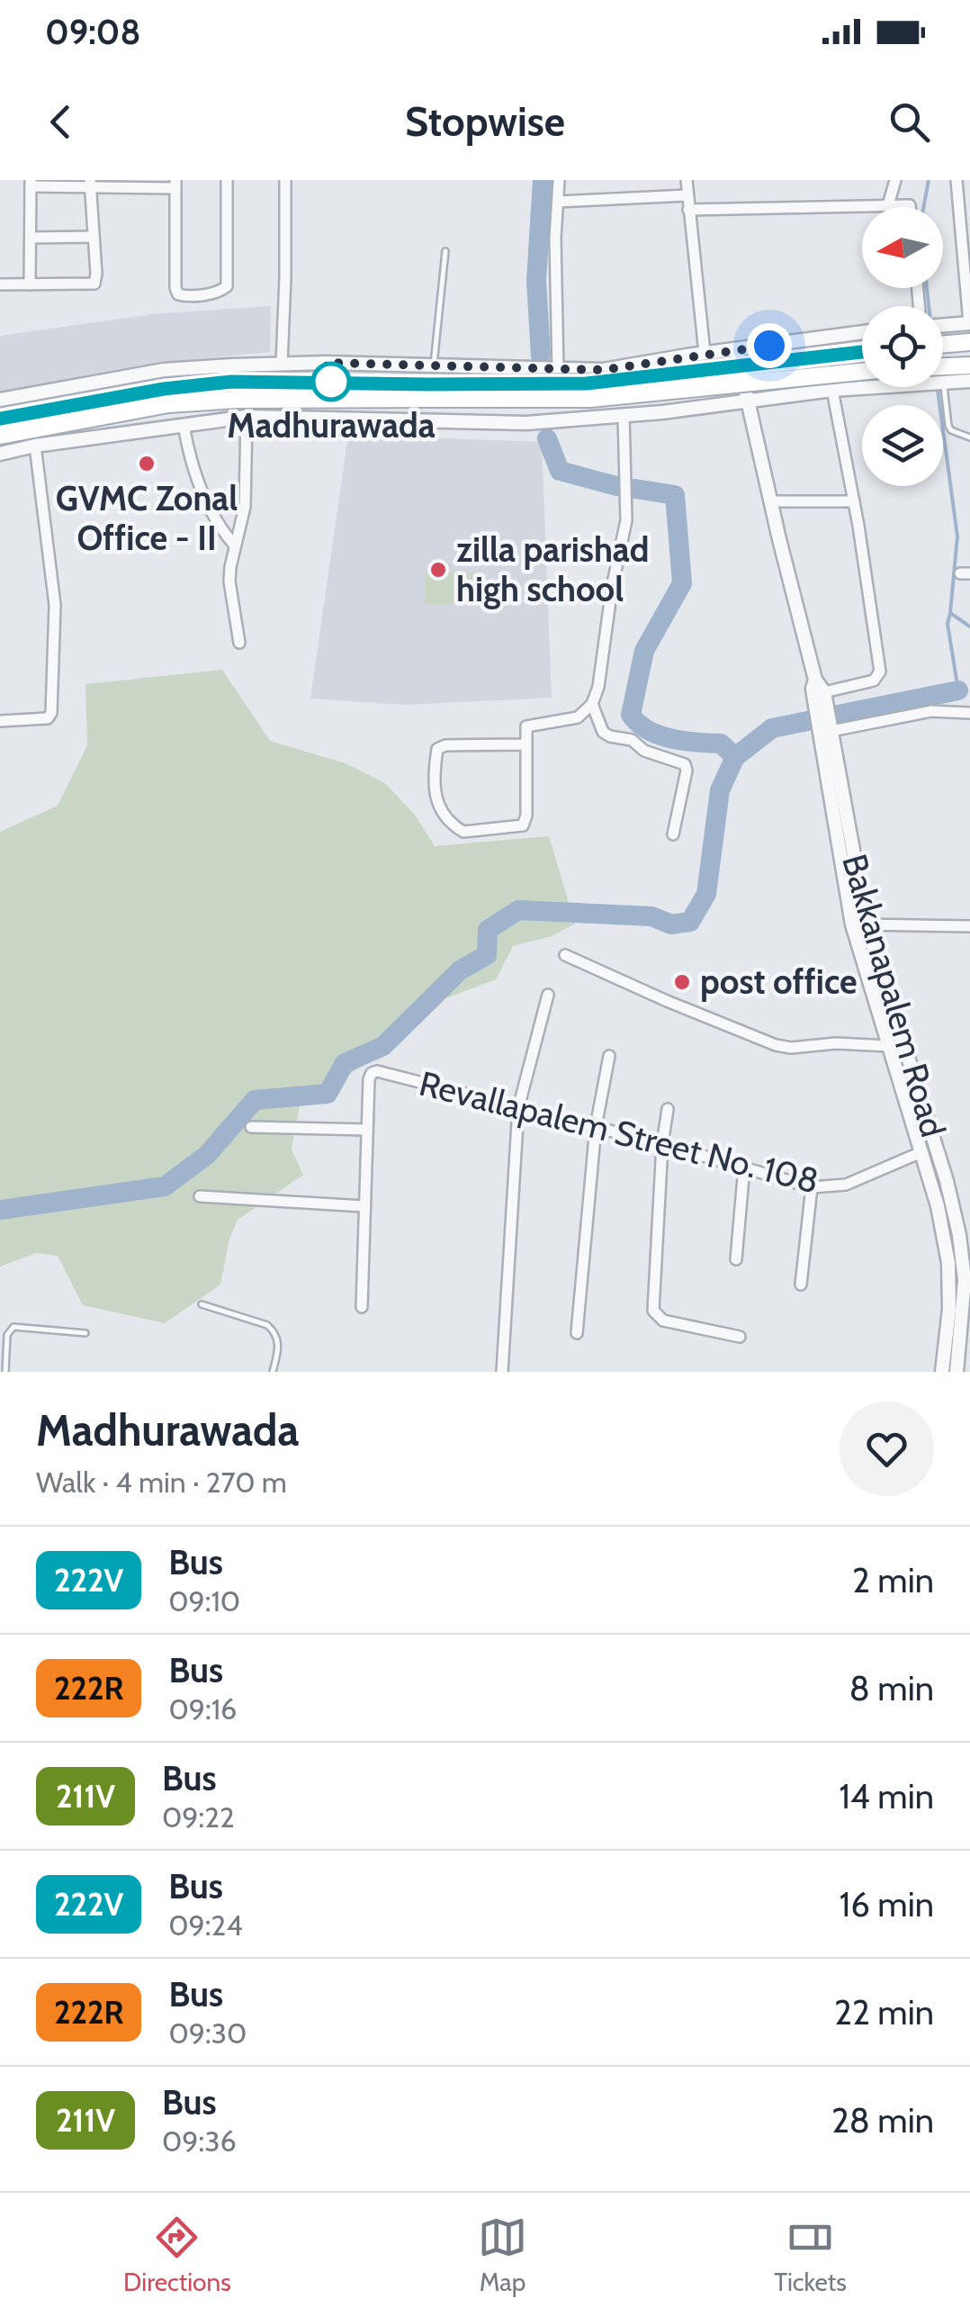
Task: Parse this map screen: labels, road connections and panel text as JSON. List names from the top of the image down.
{
  "streets": {
    "street": ["Bakkanapalem Road", "Revallapalem Street No. 108"]
  },
  "places": [
    "Madhurawada",
    "GVMC Zonal Office - II",
    "zilla parishad high school",
    "post office"
  ],
  "lines": ["bus line 222V"],
  "north": "left",
  "page": {
    "status": "09:08",
    "header": "Stopwise",
    "heading": ["Madhurawada", "Walk · 4 min · 270 m"],
    "list": [
      {
        "mark": "222V",
        "name": "Bus",
        "note": "09:10",
        "value": "2 min"
      },
      {
        "mark": "222R",
        "name": "Bus",
        "note": "09:16",
        "value": "8 min"
      },
      {
        "mark": "211V",
        "name": "Bus",
        "note": "09:22",
        "value": "14 min"
      },
      {
        "mark": "222V",
        "name": "Bus",
        "note": "09:24",
        "value": "16 min"
      },
      {
        "mark": "222R",
        "name": "Bus",
        "note": "09:30",
        "value": "22 min"
      },
      {
        "mark": "211V",
        "name": "Bus",
        "note": "09:36",
        "value": "28 min"
      }
    ],
    "tabs": ["Directions", "Map", "Tickets"]
  }
}
